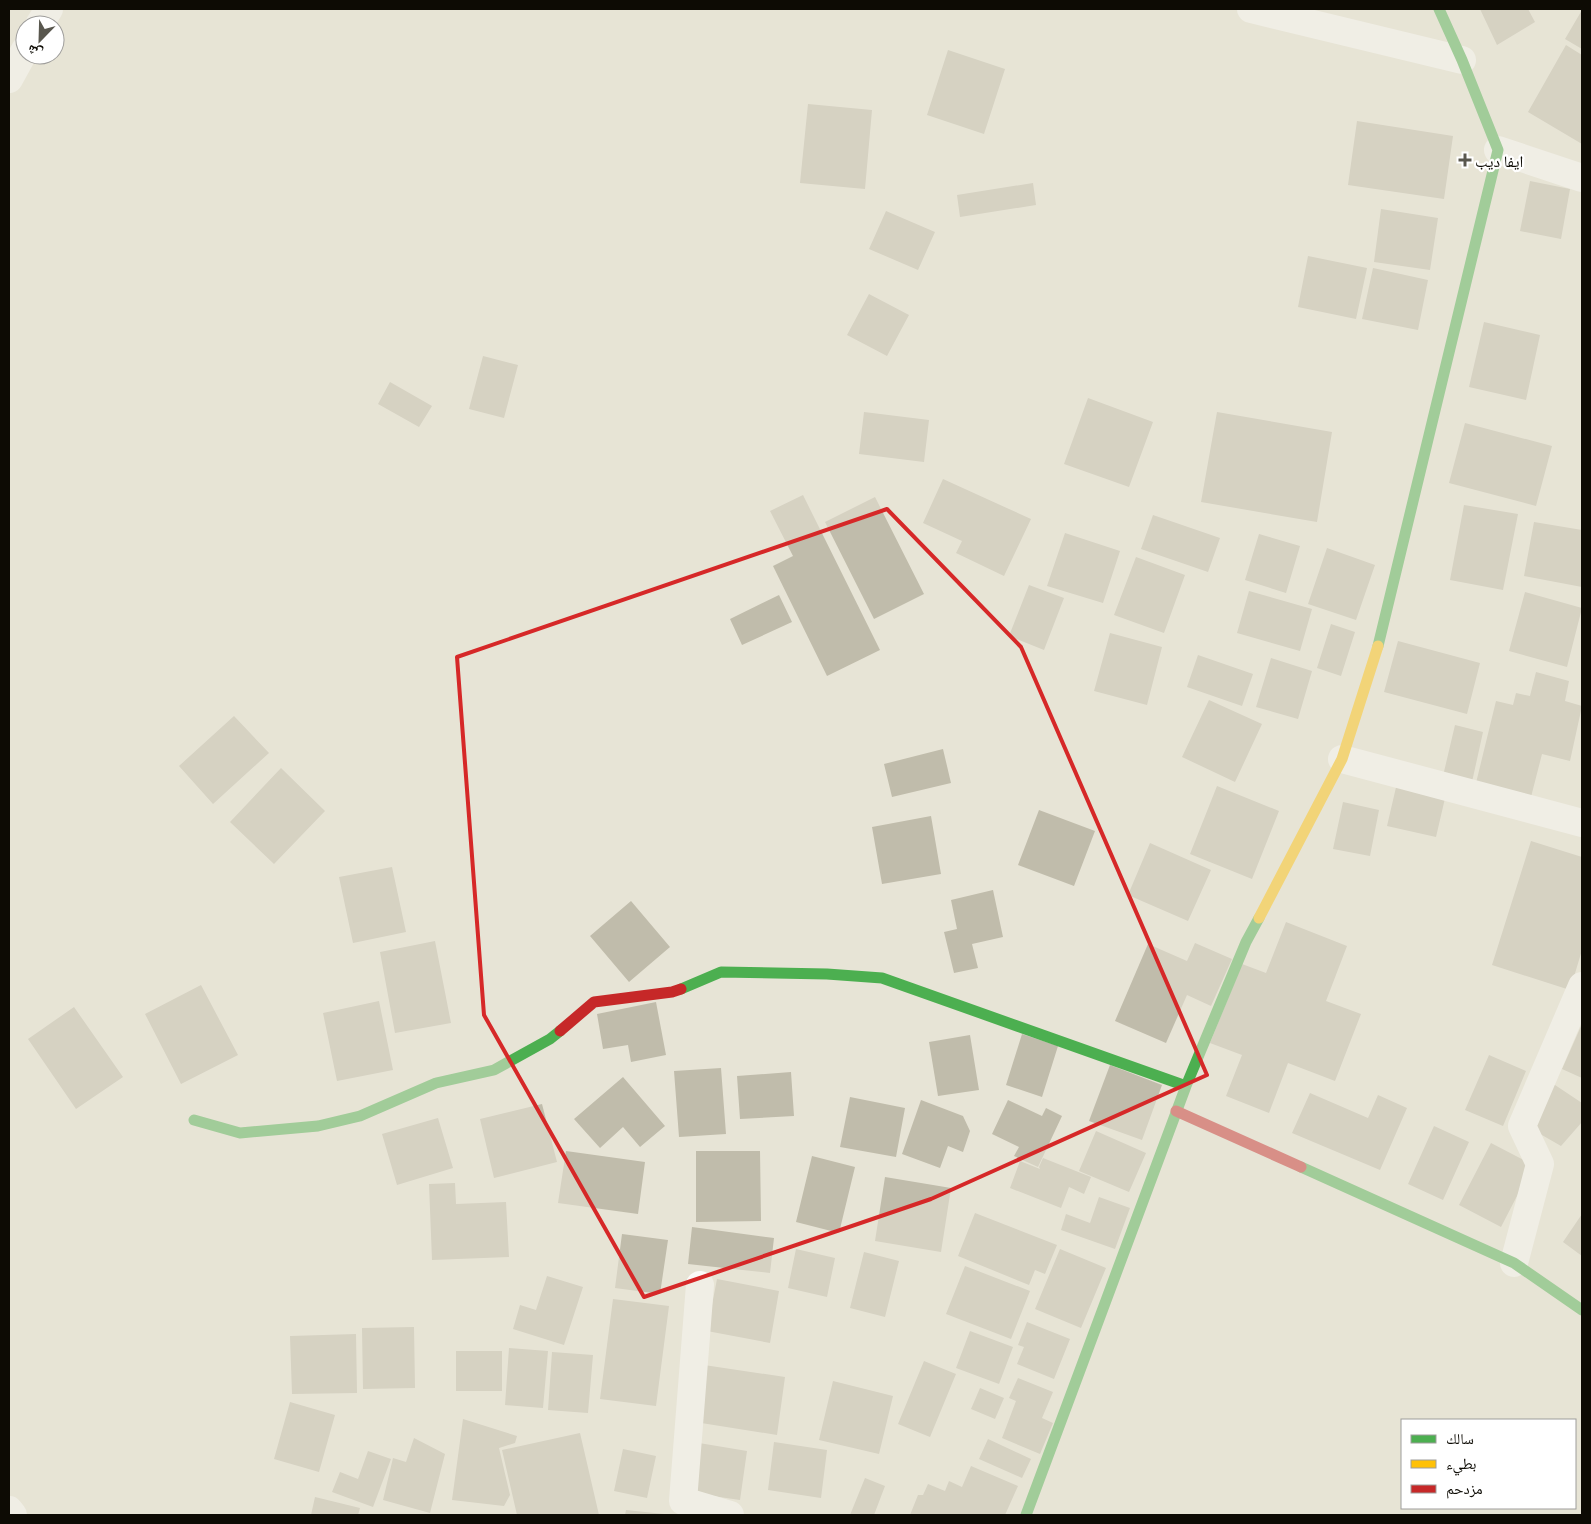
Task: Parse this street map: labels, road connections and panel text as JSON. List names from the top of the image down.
{
  "places": {
    "health": ["ايفا ديب"]
  },
  "legend": ["سالك", "بطيء", "مزدحم"],
  "north": "bottom left"
}
